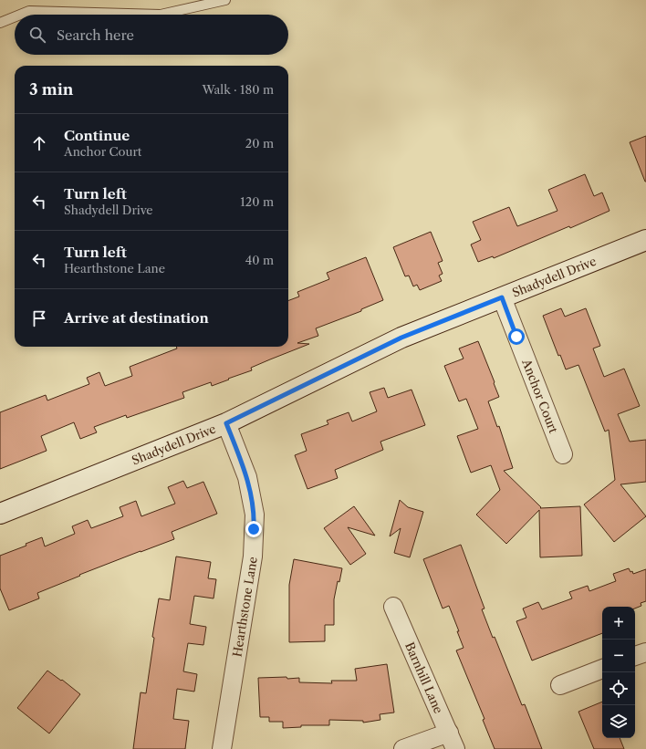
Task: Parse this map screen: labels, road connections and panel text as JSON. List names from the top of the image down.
{
  "streets": {
    "street": [
      "Shadydell Drive",
      "Anchor Court",
      "Hearthstone Lane",
      "Barnhill Lane"
    ]
  },
  "crossings": [
    ["Shadydell Drive", "Anchor Court"],
    ["Shadydell Drive", "Hearthstone Lane"]
  ],
  "page": {
    "search": "Search here",
    "heading": ["3 min", "Walk · 180 m"],
    "list": [
      ["Continue", "Anchor Court", "20 m"],
      ["Turn left", "Shadydell Drive", "120 m"],
      ["Turn left", "Hearthstone Lane", "40 m"],
      "Arrive at destination"
    ],
    "map_buttons": ["+", "−"]
  }
}
